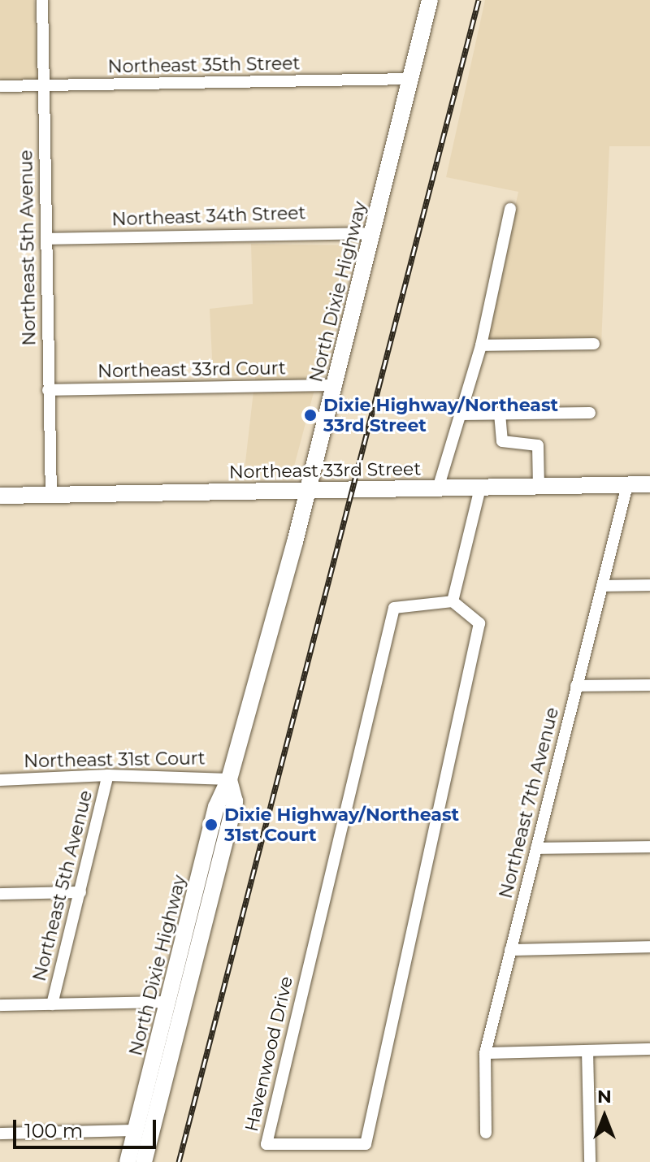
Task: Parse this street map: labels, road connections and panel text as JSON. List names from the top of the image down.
{
  "streets": {
    "main road": ["North Dixie Highway", "Northeast 33rd Street"],
    "street": [
      "Northeast 35th Street",
      "Northeast 34th Street",
      "Northeast 5th Avenue",
      "Northeast 33rd Court",
      "Northeast 31st Court",
      "Northeast 7th Avenue",
      "Havenwood Drive"
    ]
  },
  "crossings": [
    ["Northeast 35th Street", "Northeast 5th Avenue"],
    ["Northeast 35th Street", "North Dixie Highway"],
    ["Northeast 34th Street", "Northeast 5th Avenue"],
    ["Northeast 34th Street", "North Dixie Highway"],
    ["Northeast 5th Avenue", "Northeast 33rd Court"],
    ["Northeast 5th Avenue", "Northeast 33rd Street"],
    ["Northeast 5th Avenue", "Northeast 31st Court"],
    ["North Dixie Highway", "Northeast 33rd Court"],
    ["North Dixie Highway", "Northeast 33rd Street"],
    ["North Dixie Highway", "Northeast 31st Court"],
    ["Northeast 33rd Street", "Northeast 7th Avenue"]
  ],
  "places": ["Dixie Highway/Northeast 33rd Street", "Dixie Highway/Northeast 31st Court"],
  "scale_bar": "100 m",
  "north": "top"
}
